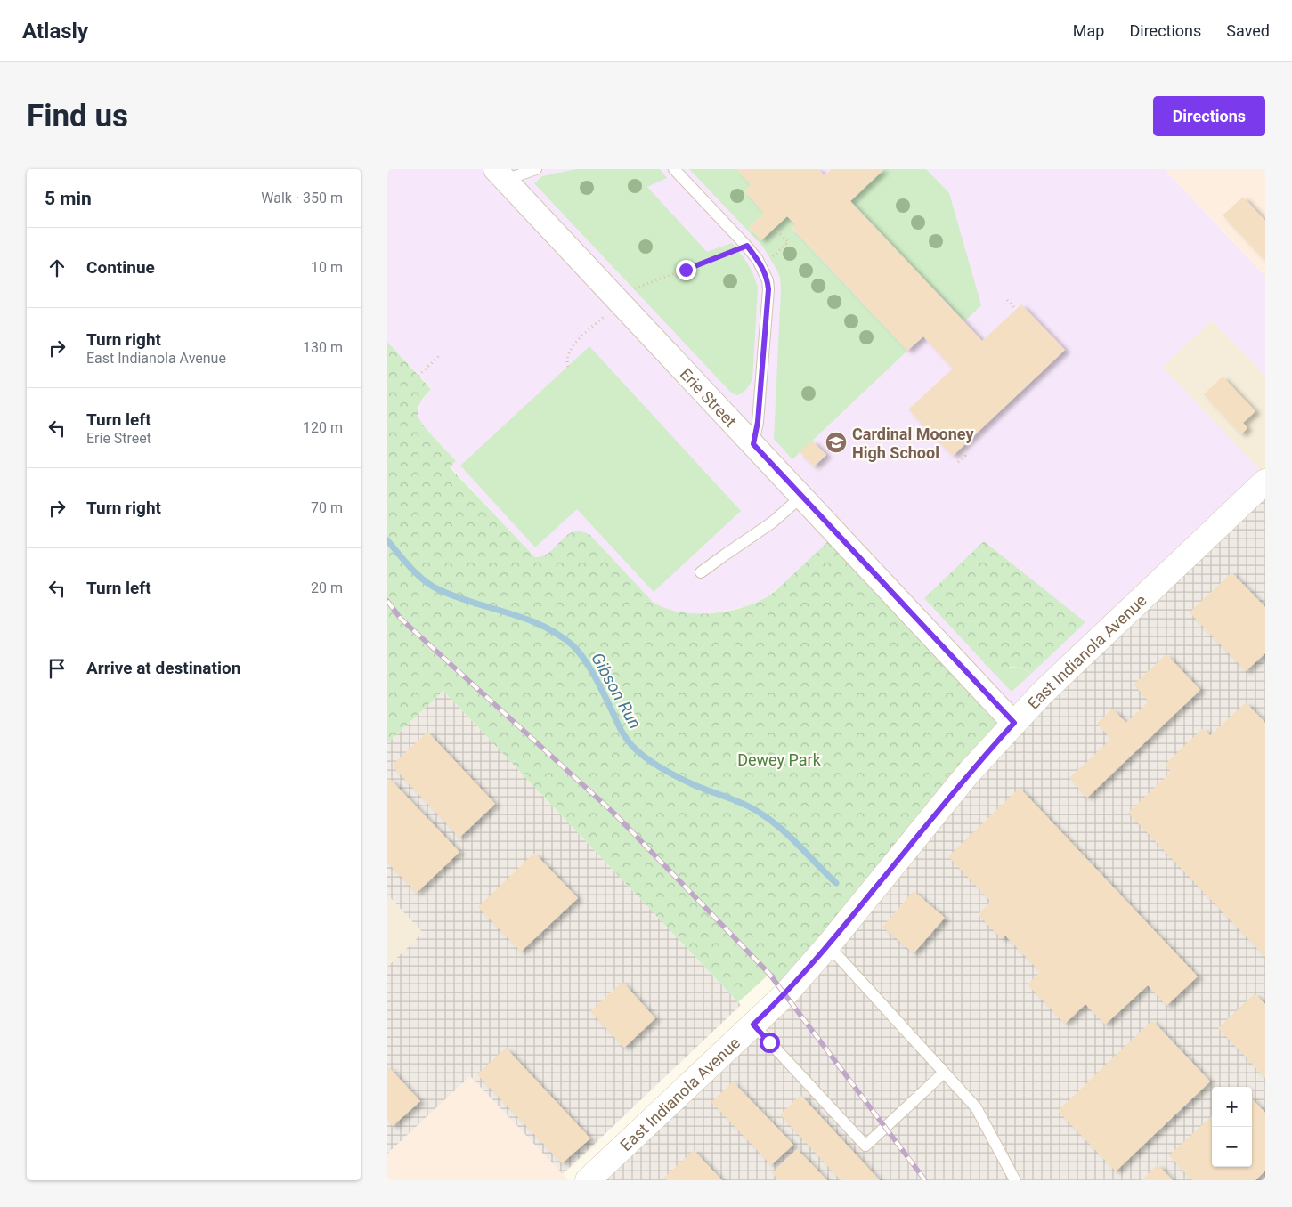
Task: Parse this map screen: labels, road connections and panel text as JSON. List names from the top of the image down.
{
  "streets": {
    "street": ["Erie Street", "East Indianola Avenue"]
  },
  "crossings": [
    ["Erie Street", "East Indianola Avenue"]
  ],
  "water": ["Gibson Run"],
  "parks": ["Dewey Park"],
  "places": {
    "school or university": ["Cardinal Mooney High School"]
  },
  "page": {
    "header": "Atlasly",
    "nav": ["Map", "Directions", "Saved"],
    "buttons": "Directions",
    "title": "Find us",
    "heading": ["5 min", "Walk · 350 m"],
    "list": [
      ["Continue", "10 m"],
      ["Turn right", "East Indianola Avenue", "130 m"],
      ["Turn left", "Erie Street", "120 m"],
      ["Turn right", "70 m"],
      ["Turn left", "20 m"],
      "Arrive at destination"
    ],
    "map_buttons": ["+", "−"]
  }
}
